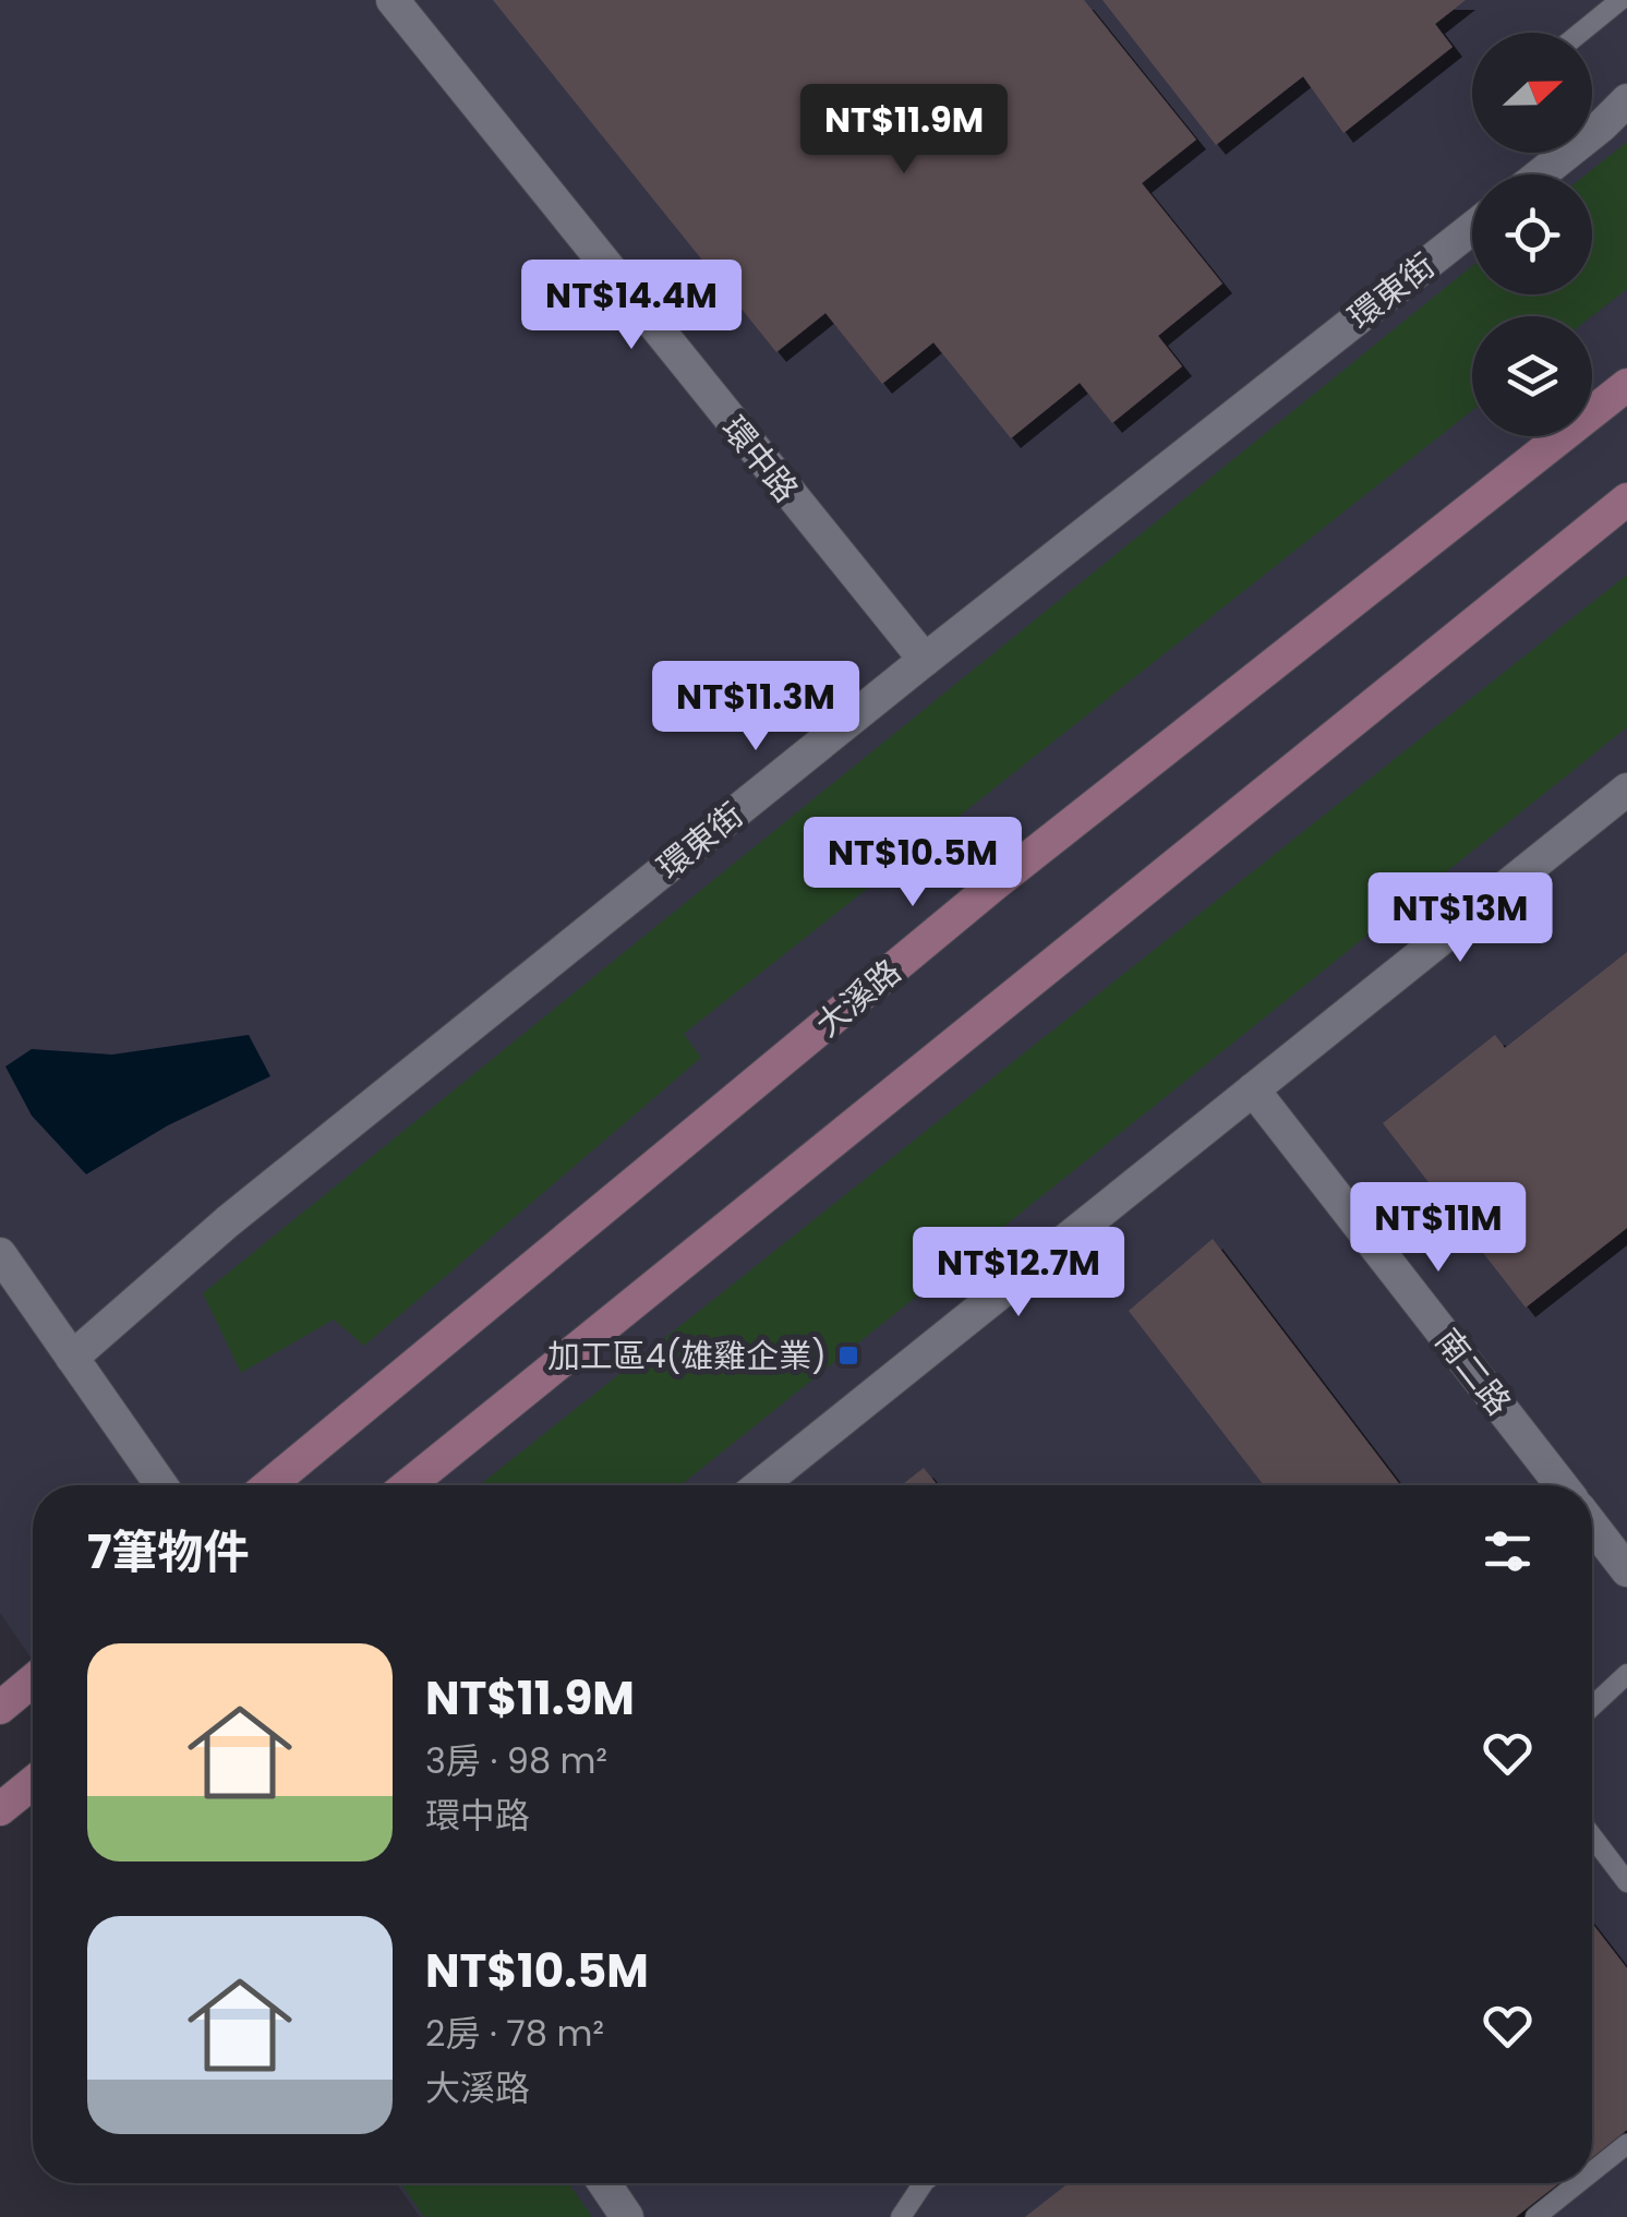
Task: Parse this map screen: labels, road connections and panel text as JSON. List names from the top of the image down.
{
  "streets": {
    "main road": ["大溪路"],
    "street": ["環東街", "環中路", "南二路"]
  },
  "crossings": [
    ["環東街", "環中路"]
  ],
  "places": {
    "transit": ["加工區4(雄雞企業)"]
  },
  "north": "right",
  "page": {
    "price": [
      "NT$11.9M",
      "NT$14.4M",
      "NT$11.3M",
      "NT$10.5M",
      "NT$13M",
      "NT$11M",
      "NT$12.7M"
    ],
    "heading": "7筆物件",
    "list": [
      {
        "name": "NT$11.9M",
        "note": "3房 · 98 m² · 環中路"
      },
      {
        "name": "NT$10.5M",
        "note": "2房 · 78 m² · 大溪路"
      }
    ]
  }
}
